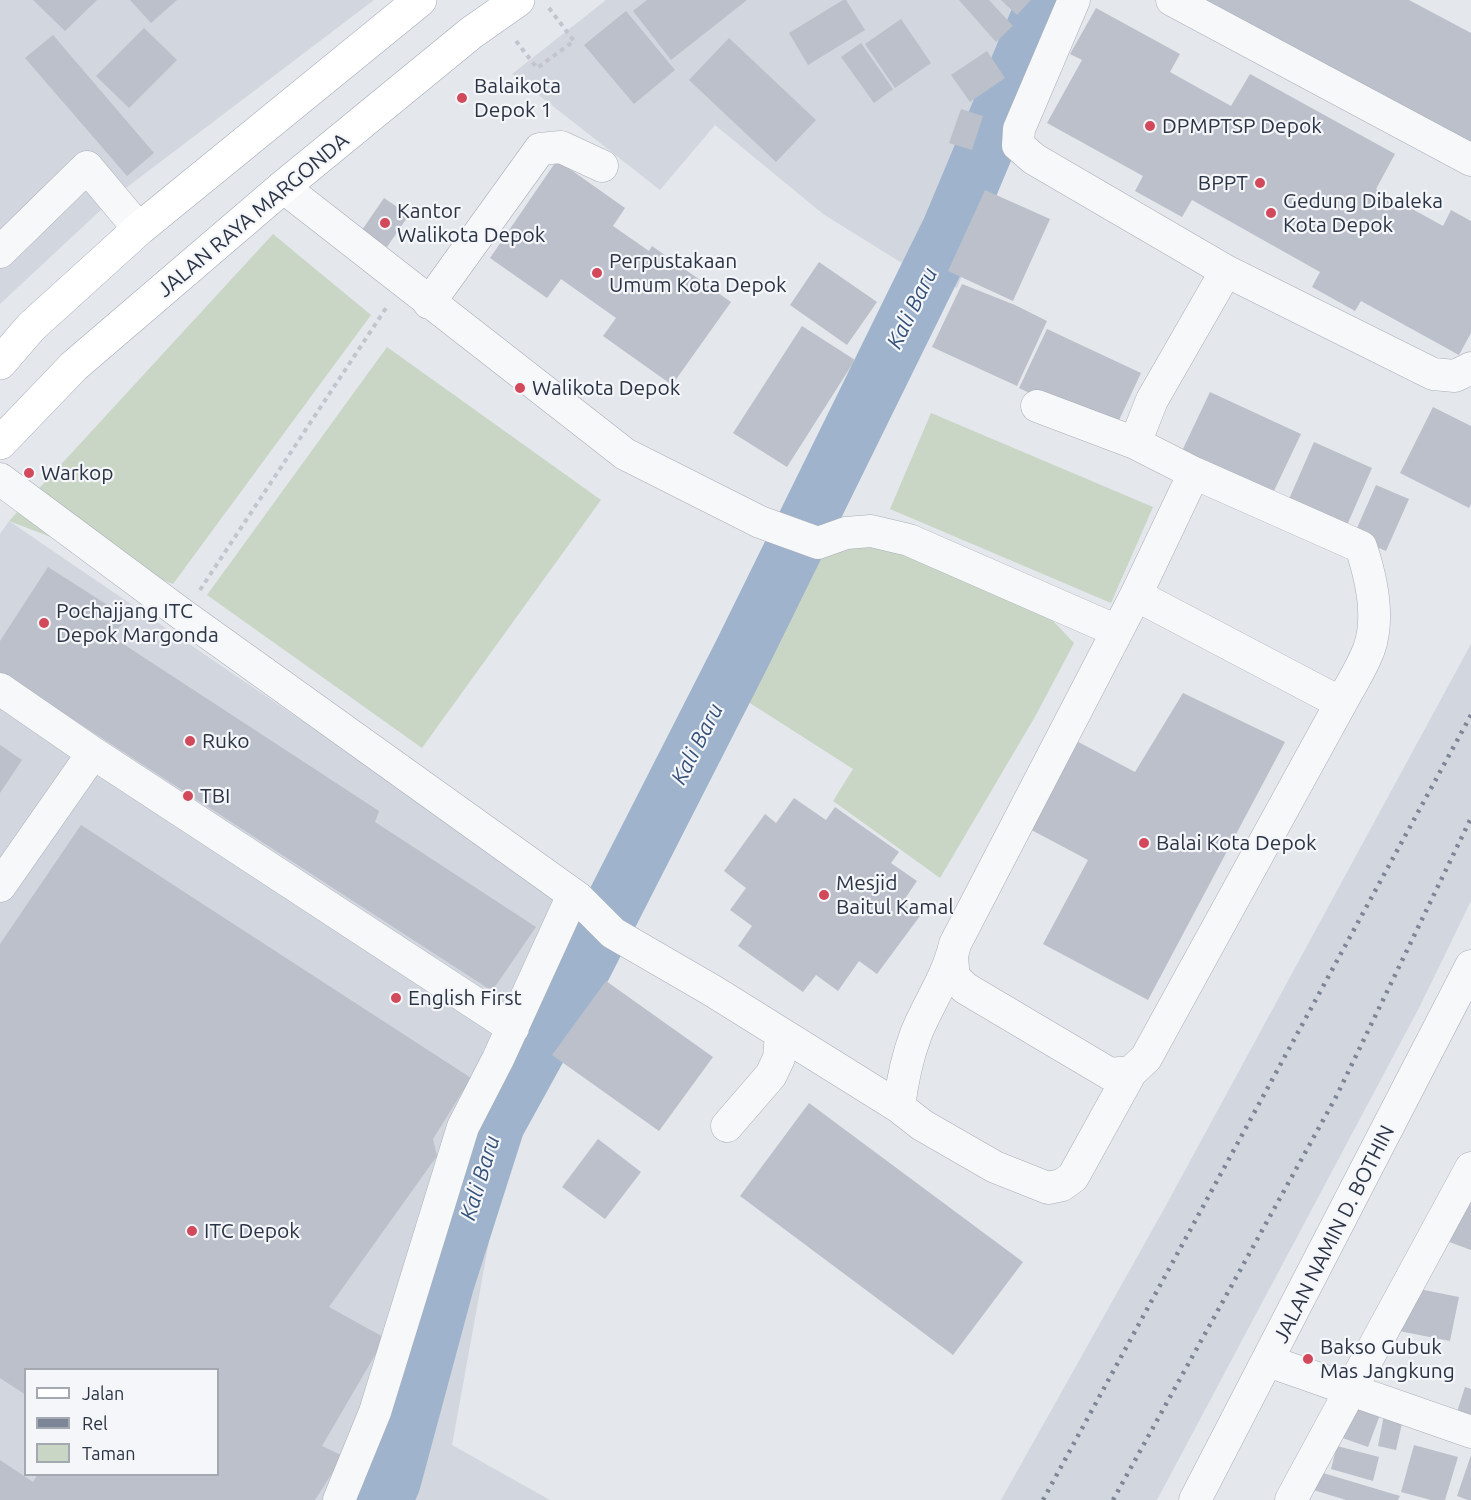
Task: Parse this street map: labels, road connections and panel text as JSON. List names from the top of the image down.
{
  "streets": {
    "main road": ["JALAN RAYA MARGONDA"],
    "street": ["JALAN NAMIN D. BOTHIN"]
  },
  "water": ["Kali Baru"],
  "places": [
    "Balaikota Depok 1",
    "DPMPTSP Depok",
    "BPPT",
    "Gedung Dibaleka Kota Depok",
    "Kantor Walikota Depok",
    "Perpustakaan Umum Kota Depok",
    "Walikota Depok",
    "Warkop",
    "Pochajjang ITC Depok Margonda",
    "Ruko",
    "TBI",
    "Balai Kota Depok",
    "Mesjid Baitul Kamal",
    "English First",
    "ITC Depok",
    "Bakso Gubuk Mas Jangkung"
  ],
  "legend": ["Jalan", "Rel", "Taman"]
}
